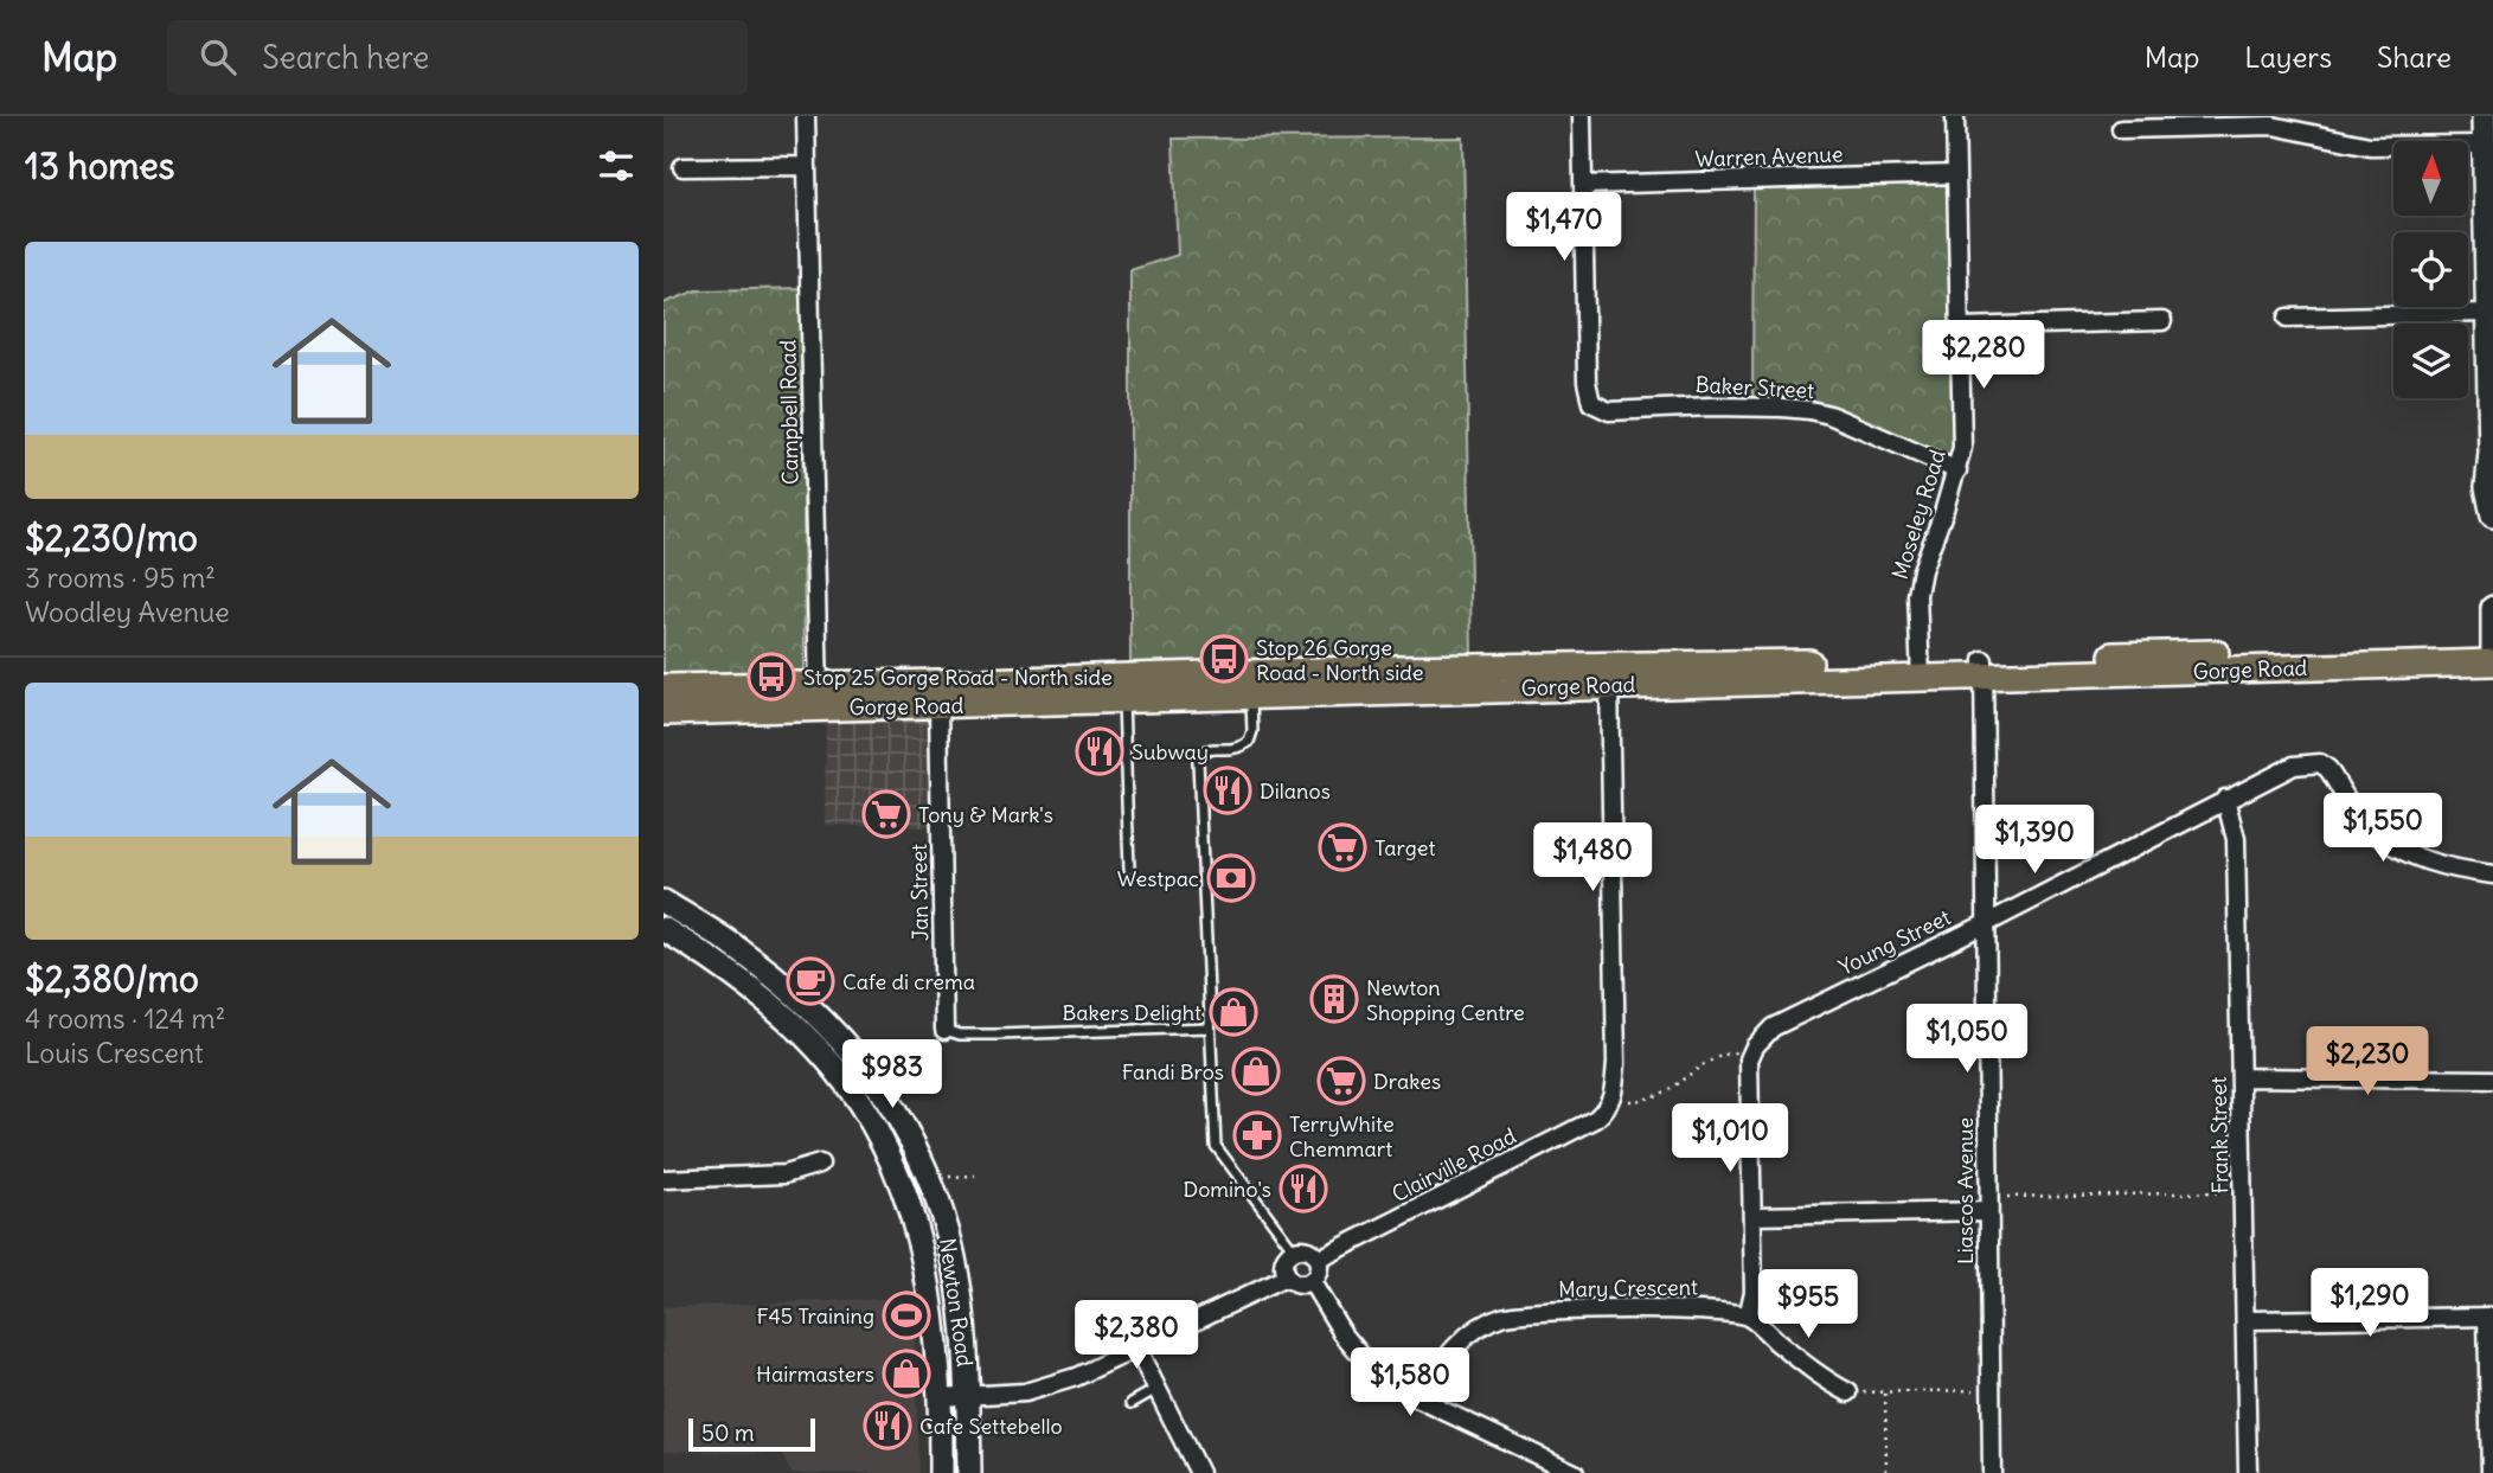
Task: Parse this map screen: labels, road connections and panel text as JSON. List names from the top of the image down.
{
  "streets": {
    "main road": ["Gorge Road", "Newton Road"],
    "street": [
      "Warren Avenue",
      "Baker Street",
      "Campbell Road",
      "Moseley Road",
      "Jan Street",
      "Young Street",
      "Frank Street",
      "Clairville Road",
      "Liascos Avenue",
      "Mary Crescent"
    ]
  },
  "crossings": [
    ["Warren Avenue", "Baker Street"],
    ["Warren Avenue", "Moseley Road"],
    ["Baker Street", "Moseley Road"],
    ["Campbell Road", "Gorge Road"],
    ["Moseley Road", "Gorge Road"],
    ["Gorge Road", "Jan Street"],
    ["Gorge Road", "Clairville Road"],
    ["Gorge Road", "Liascos Avenue"],
    ["Young Street", "Frank Street"],
    ["Young Street", "Liascos Avenue"]
  ],
  "places": {
    "bus stop": ["Stop 26 Gorge Road - North side", "Stop 25 Gorge Road - North side"],
    "restaurant": [
      "Subway",
      "Dilanos",
      "Domino's",
      "Cafe Settebello"
    ],
    "supermarket": ["Tony & Mark's", "Target", "Drakes"],
    "bank": ["Westpac"],
    "cafe": ["Cafe di crema"],
    "building": ["Newton Shopping Centre"],
    "shop": ["Bakers Delight", "Fandi Bros", "Hairmasters"],
    "pharmacy": ["TerryWhite Chemmart"],
    "sports": ["F45 Training"]
  },
  "scale_bar": "50 m",
  "north": "top",
  "page": {
    "header": "Map",
    "search": "Search here",
    "nav": ["Map", "Layers", "Share"],
    "heading": "13 homes",
    "price": [
      "$1,470",
      "$2,280",
      "$1,550",
      "$1,390",
      "$1,480",
      "$1,050",
      "$2,230",
      "$983",
      "$1,010",
      "$1,290",
      "$955",
      "$2,380",
      "$1,580"
    ],
    "list": [
      {
        "name": "$2,230/mo",
        "note": "3 rooms · 95 m² · Woodley Avenue"
      },
      {
        "name": "$2,380/mo",
        "note": "4 rooms · 124 m² · Louis Crescent"
      }
    ],
    "scale": "50 m"
  }
}
